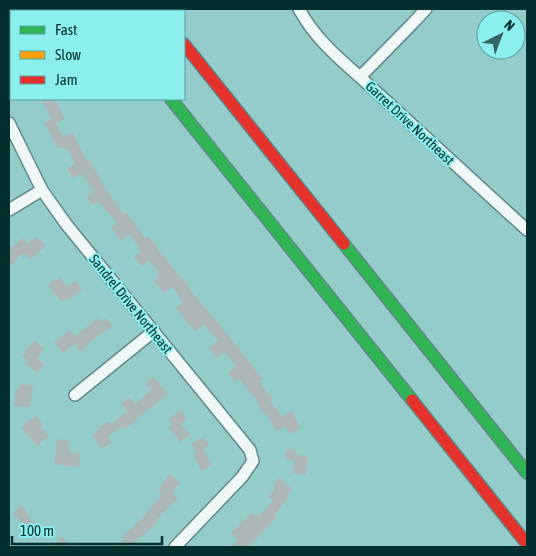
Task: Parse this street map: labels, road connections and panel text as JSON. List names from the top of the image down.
{
  "streets": {
    "street": ["Garret Drive Northeast", "Sandrel Drive Northeast"]
  },
  "legend": ["Fast", "Slow", "Jam"],
  "scale_bar": "100 m",
  "north": "top right"
}
